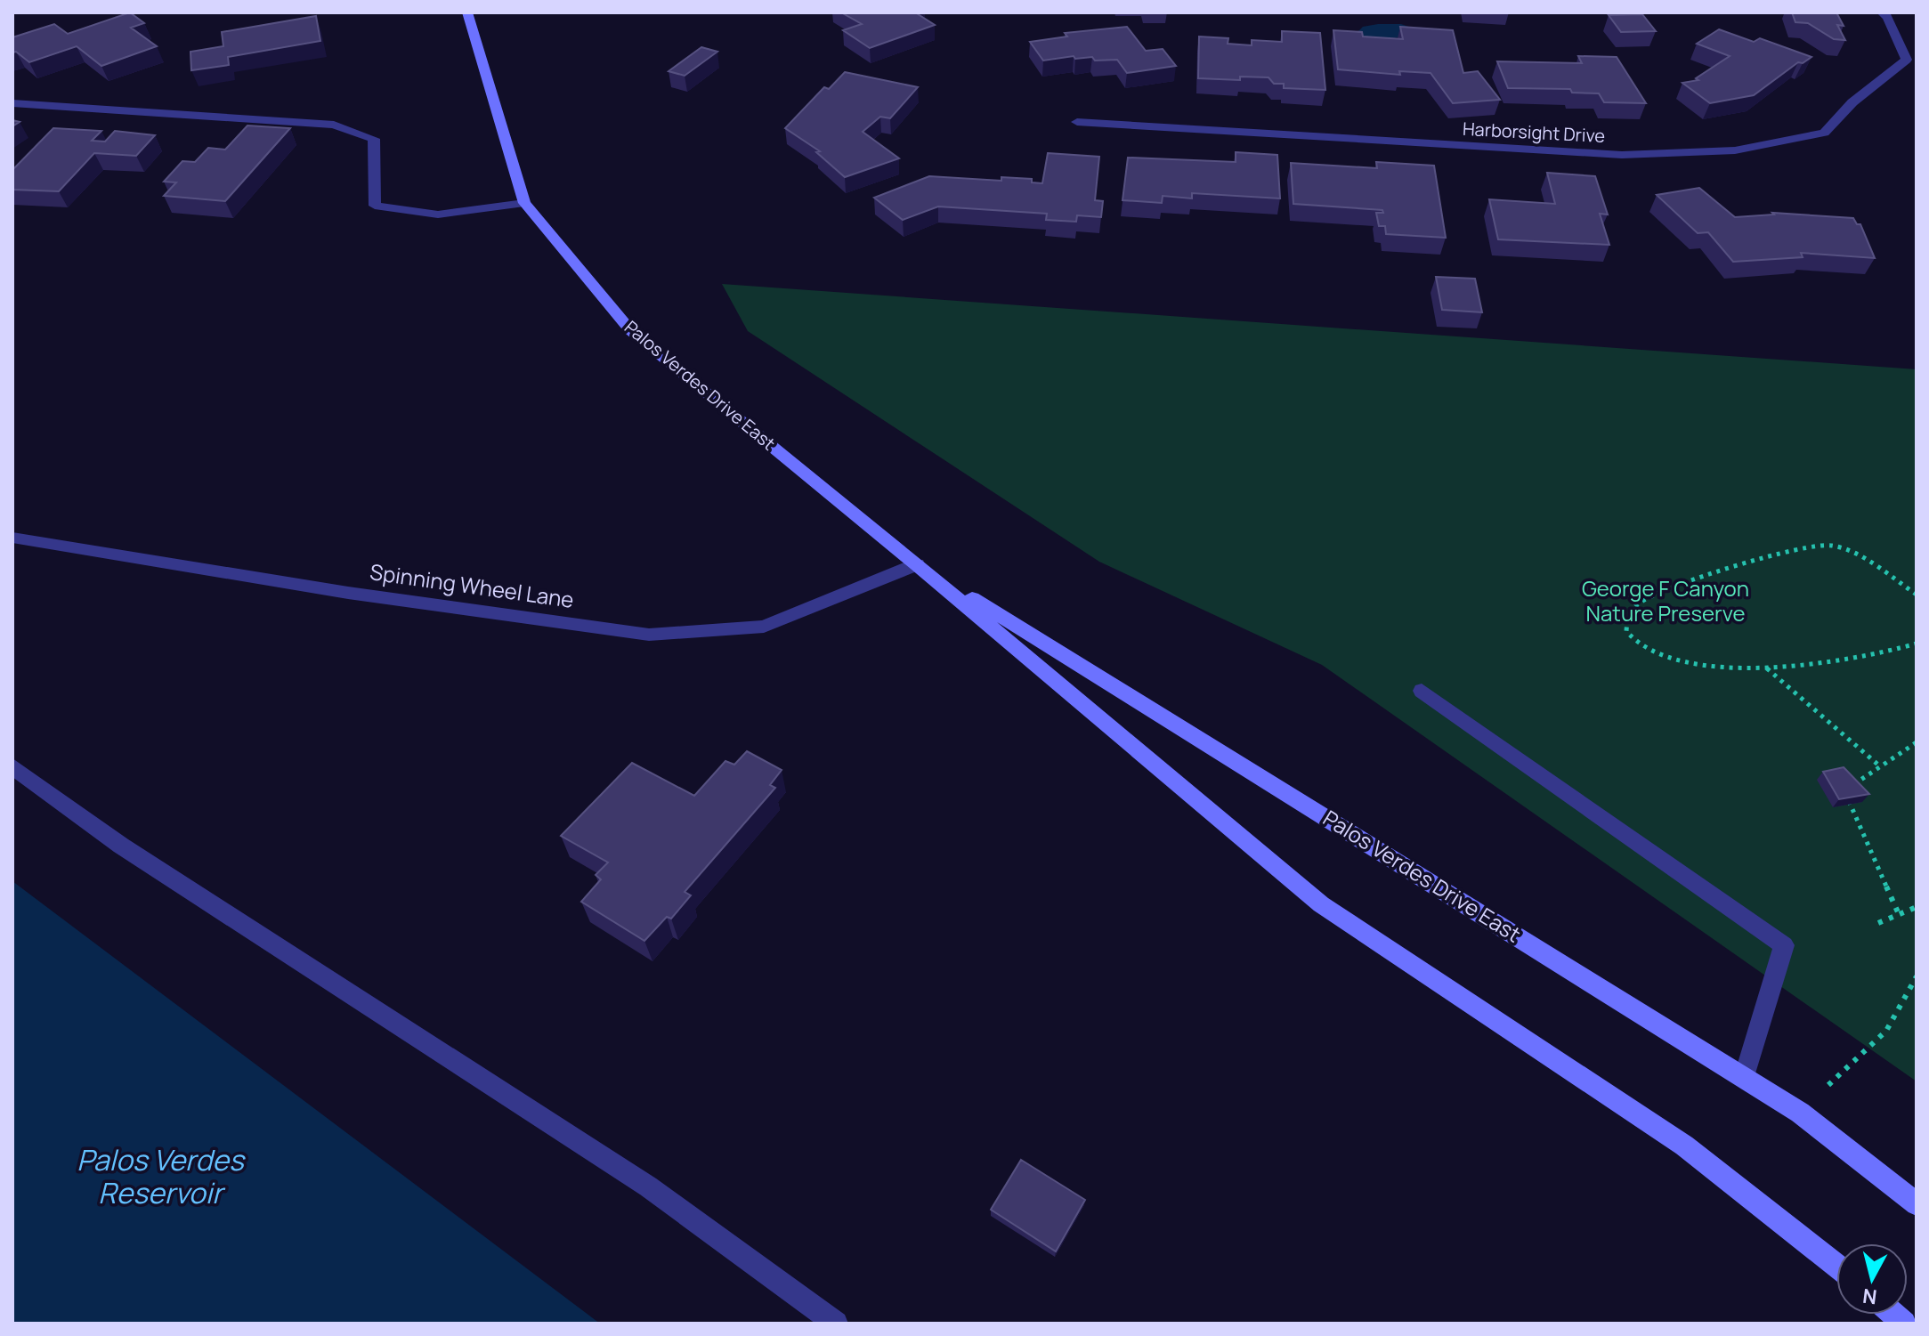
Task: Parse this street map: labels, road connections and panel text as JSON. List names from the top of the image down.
{
  "streets": {
    "main road": ["Palos Verdes Drive East"],
    "street": ["Harborsight Drive", "Spinning Wheel Lane"]
  },
  "crossings": [
    ["Palos Verdes Drive East", "Spinning Wheel Lane"]
  ],
  "water": ["Palos Verdes Reservoir"],
  "parks": ["George F Canyon Nature Preserve"],
  "north": "bottom"
}
